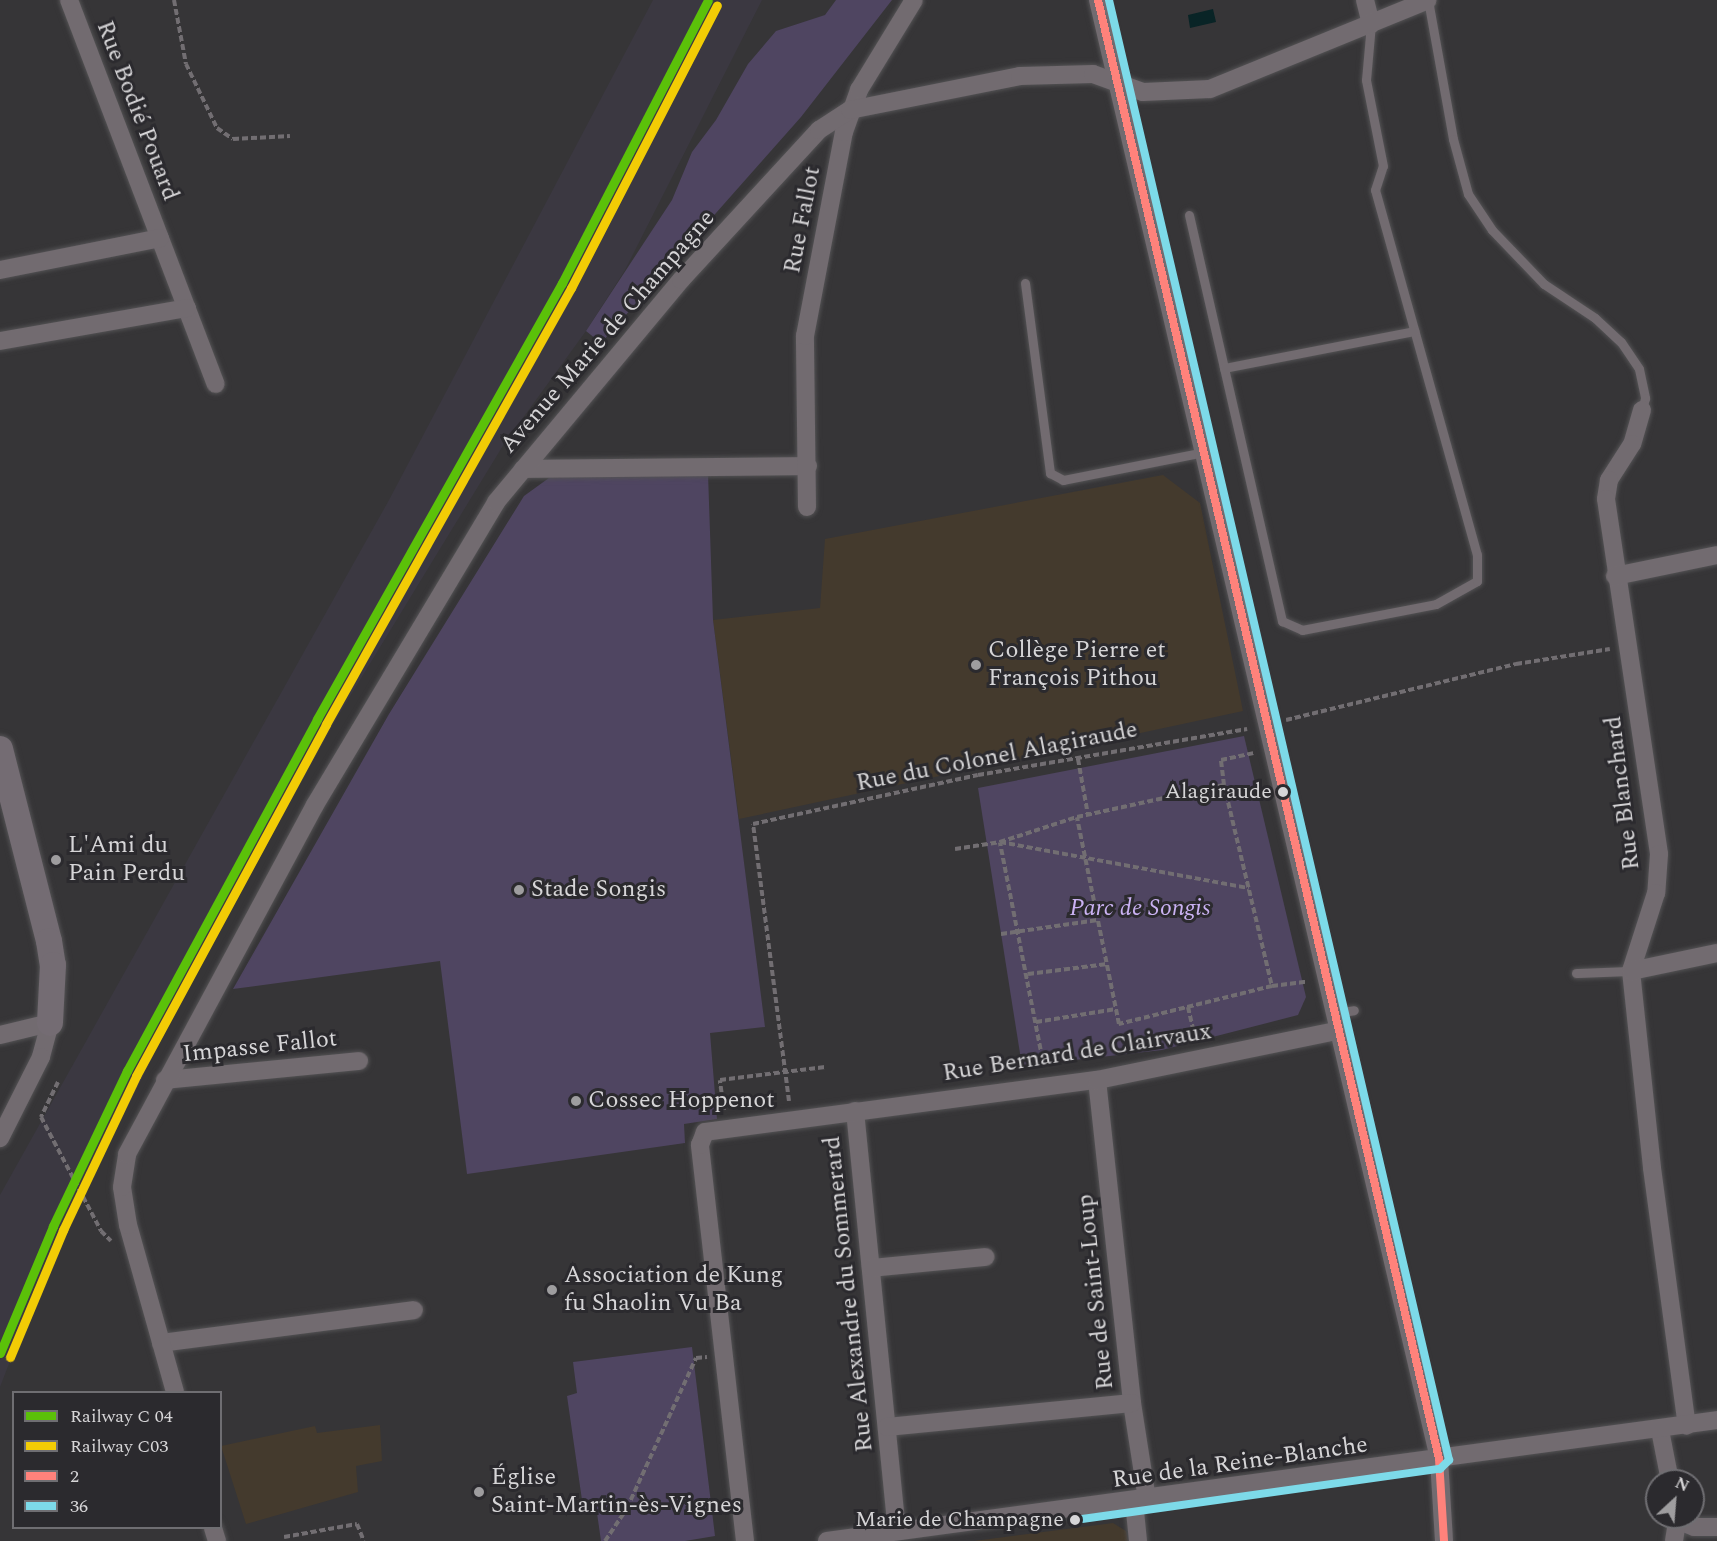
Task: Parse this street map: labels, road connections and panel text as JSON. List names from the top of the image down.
{
  "streets": {
    "street": [
      "Rue Bodié Pouard",
      "Rue Fallot",
      "Avenue Marie de Champagne",
      "Rue Blanchard",
      "Impasse Fallot",
      "Rue Bernard de Clairvaux",
      "Rue de Saint-Loup",
      "Rue Alexandre du Sommerard",
      "Rue de la Reine-Blanche"
    ],
    "path": ["Rue du Colonel Alagiraude"]
  },
  "crossings": [
    ["Rue Fallot", "Avenue Marie de Champagne"],
    ["Avenue Marie de Champagne", "Impasse Fallot"],
    ["Rue Blanchard", "Rue de la Reine-Blanche"],
    ["Rue Bernard de Clairvaux", "Rue de Saint-Loup"],
    ["Rue Bernard de Clairvaux", "Rue Alexandre du Sommerard"],
    ["Rue de Saint-Loup", "Rue de la Reine-Blanche"],
    ["Rue Alexandre du Sommerard", "Rue de la Reine-Blanche"]
  ],
  "parks": ["Parc de Songis"],
  "places": [
    "Collège Pierre et François Pithou",
    "Alagiraude",
    "L'Ami du Pain Perdu",
    "Stade Songis",
    "Cossec Hoppenot",
    "Association de Kung fu Shaolin Vu Ba",
    "Église Saint-Martin-ès-Vignes",
    "Marie de Champagne"
  ],
  "lines": ["transit line 2", "transit line 36", "rail line C03"],
  "legend": [
    "Railway C 04",
    "Railway C03",
    "2",
    "36"
  ],
  "north": "top right"
}
